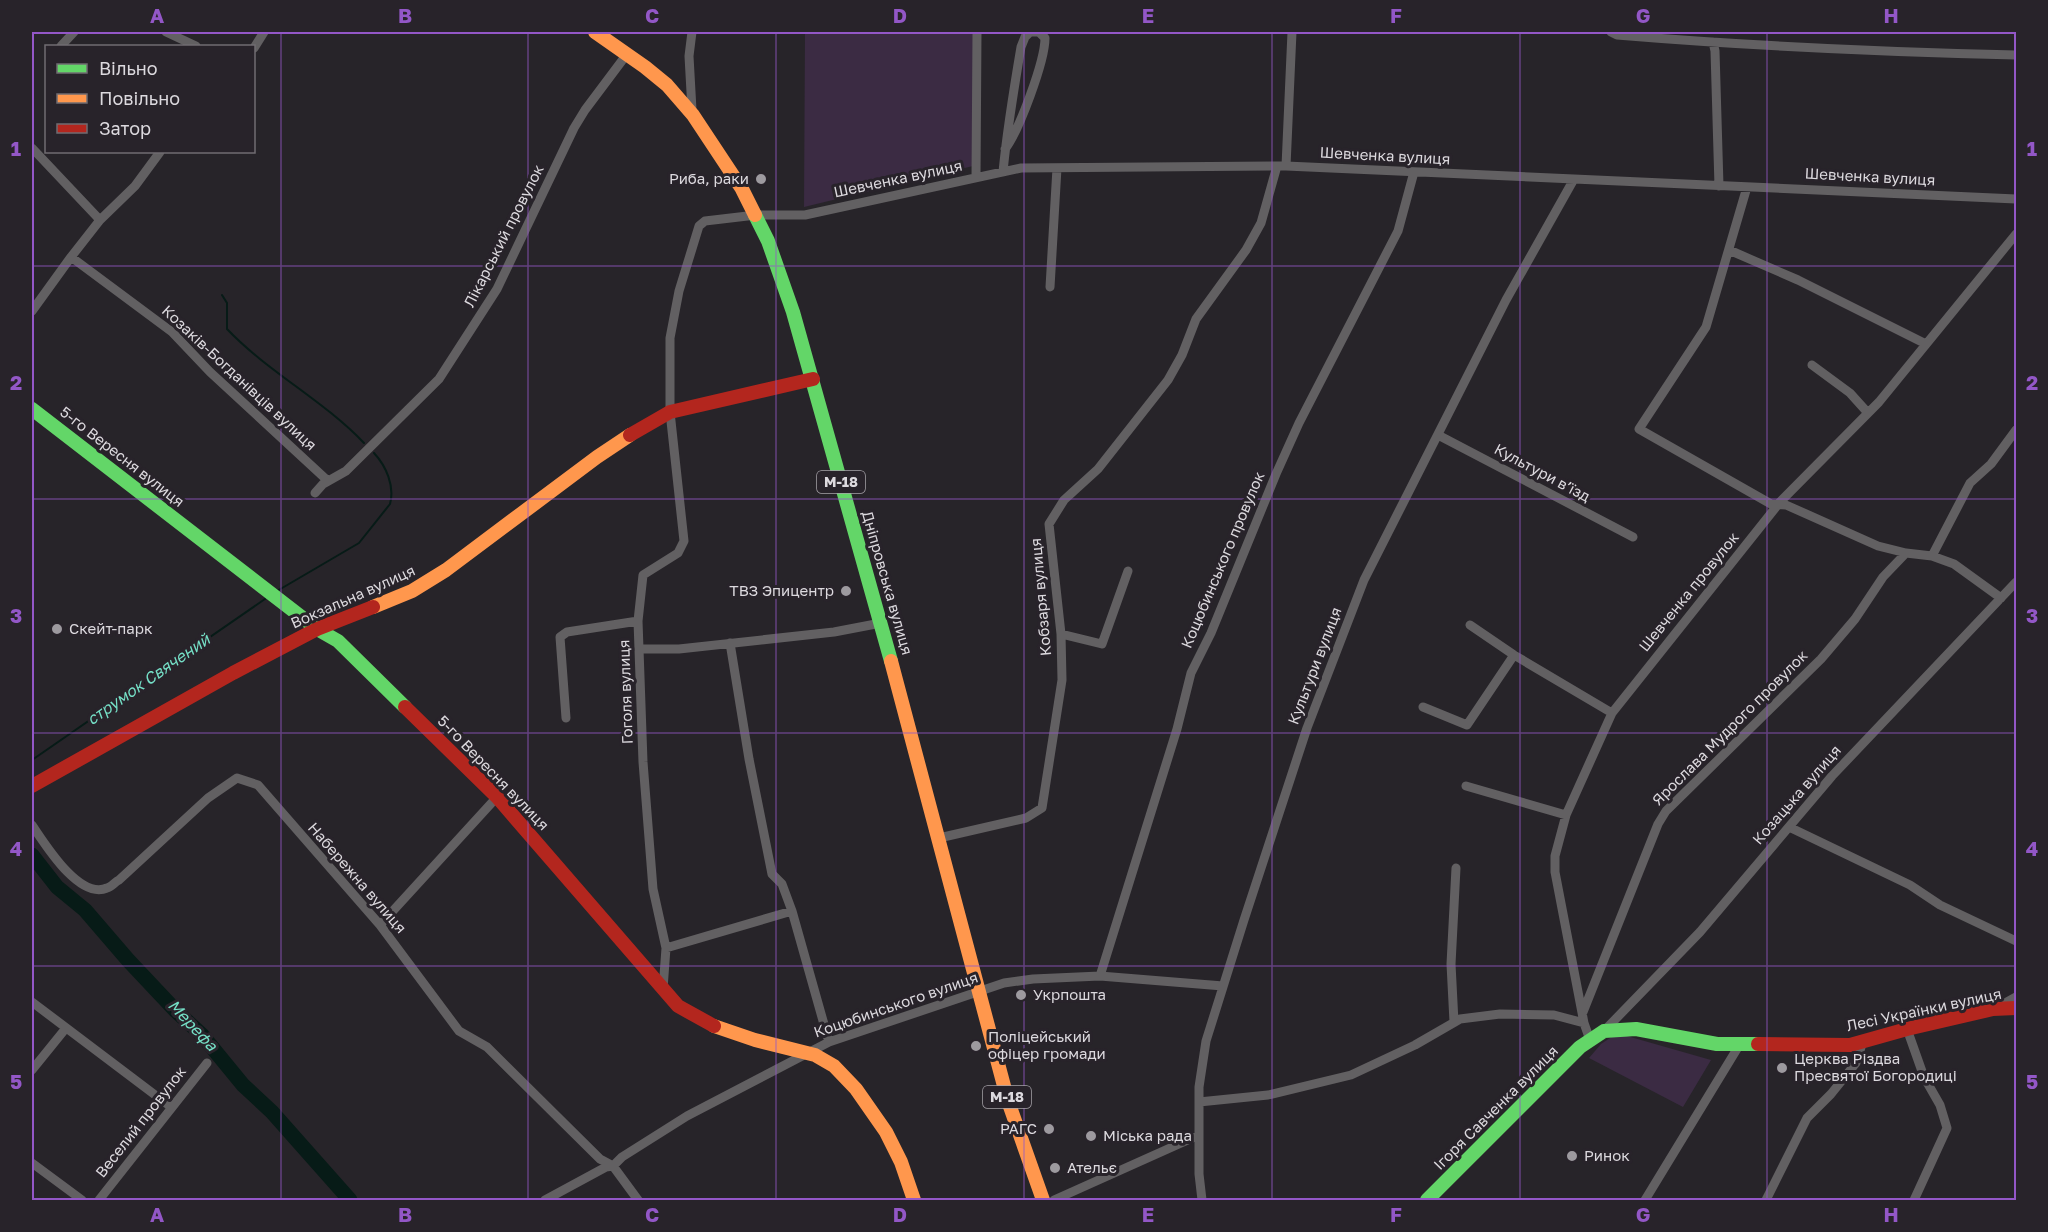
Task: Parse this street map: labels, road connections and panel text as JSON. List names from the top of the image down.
{
  "streets": {
    "main road": [
      "5-го Вересня вулиця",
      "М-18",
      "Дніпровська вулиця",
      "Вокзальна вулиця",
      "Лесі Українки вулиця",
      "Ігоря Савченка вулиця"
    ],
    "street": [
      "Шевченка вулиця",
      "Лікарський провулок",
      "Козаків-Богданівців вулиця",
      "Культури в’їзд",
      "Коцюбинського провулок",
      "Шевченка провулок",
      "Кобзаря вулиця",
      "Культури вулиця",
      "Гоголя вулиця",
      "Ярослава Мудрого провулок",
      "Козацька вулиця",
      "Набережна вулиця",
      "Коцюбинського вулиця",
      "Веселий провулок"
    ]
  },
  "crossings": [
    ["Шевченка вулиця", "Коцюбинського провулок"],
    ["Шевченка вулиця", "Дніпровська вулиця"],
    ["Шевченка вулиця", "Кобзаря вулиця"],
    ["Шевченка вулиця", "Культури вулиця"],
    ["Лікарський провулок", "Козаків-Богданівців вулиця"],
    ["Лікарський провулок", "Дніпровська вулиця"],
    ["5-го Вересня вулиця", "Вокзальна вулиця"],
    ["5-го Вересня вулиця", "Гоголя вулиця"],
    ["5-го Вересня вулиця", "Коцюбинського вулиця"],
    ["Культури в’їзд", "Культури вулиця"],
    ["Коцюбинського провулок", "Коцюбинського вулиця"],
    ["Дніпровська вулиця", "Вокзальна вулиця"],
    ["Дніпровська вулиця", "Кобзаря вулиця"],
    ["Дніпровська вулиця", "Коцюбинського вулиця"],
    ["Шевченка провулок", "Ярослава Мудрого провулок"],
    ["Шевченка провулок", "Лесі Українки вулиця"],
    ["Шевченка провулок", "Ігоря Савченка вулиця"],
    ["Вокзальна вулиця", "Гоголя вулиця"],
    ["Культури вулиця", "Коцюбинського вулиця"],
    ["Козацька вулиця", "Лесі Українки вулиця"],
    ["Набережна вулиця", "Коцюбинського вулиця"],
    ["Лесі Українки вулиця", "Ігоря Савченка вулиця"]
  ],
  "water": ["струмок Свячений", "Мерефа"],
  "places": [
    "Риба, раки",
    "ТВЗ Эпицентр",
    "Скейт-парк",
    "Укрпошта",
    "Поліцейський офіцер громади",
    "Церква Різдва Пресвятої Богородиці",
    "РАГС",
    "Міська рада",
    "Ринок",
    "Ательє"
  ],
  "legend": ["Вільно", "Повільно", "Затор"],
  "grid": {
    "columns": [
      "A",
      "B",
      "C",
      "D",
      "E",
      "F",
      "G",
      "H"
    ],
    "rows": [
      "1",
      "2",
      "3",
      "4",
      "5"
    ]
  }
}
